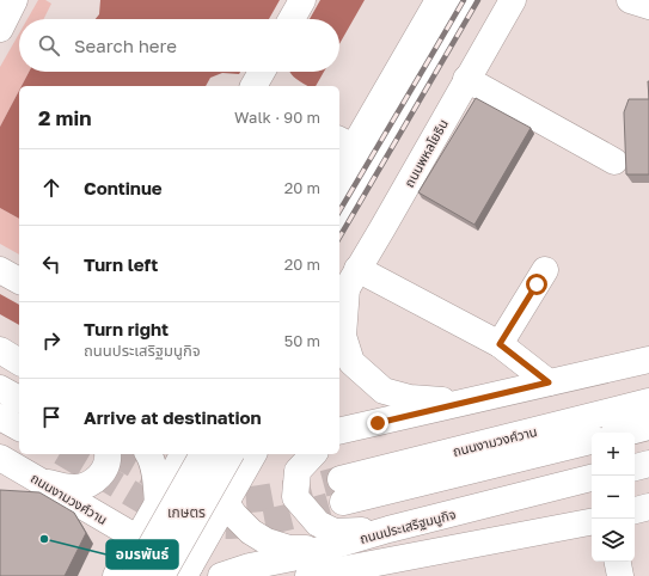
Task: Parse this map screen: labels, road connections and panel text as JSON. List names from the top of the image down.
{
  "streets": {
    "main road": ["ถนนพหลโยธิน", "ถนนงามวงศ์วาน", "ถนนประเสริฐมนูกิจ"]
  },
  "districts": ["เกษตร"],
  "places": ["อมรพันธ์"],
  "page": {
    "search": "Search here",
    "heading": ["2 min", "Walk · 90 m"],
    "list": [
      ["Continue", "20 m"],
      ["Turn left", "20 m"],
      ["Turn right", "ถนนประเสริฐมนูกิจ", "50 m"],
      "Arrive at destination"
    ],
    "map_buttons": ["+", "−"]
  }
}
